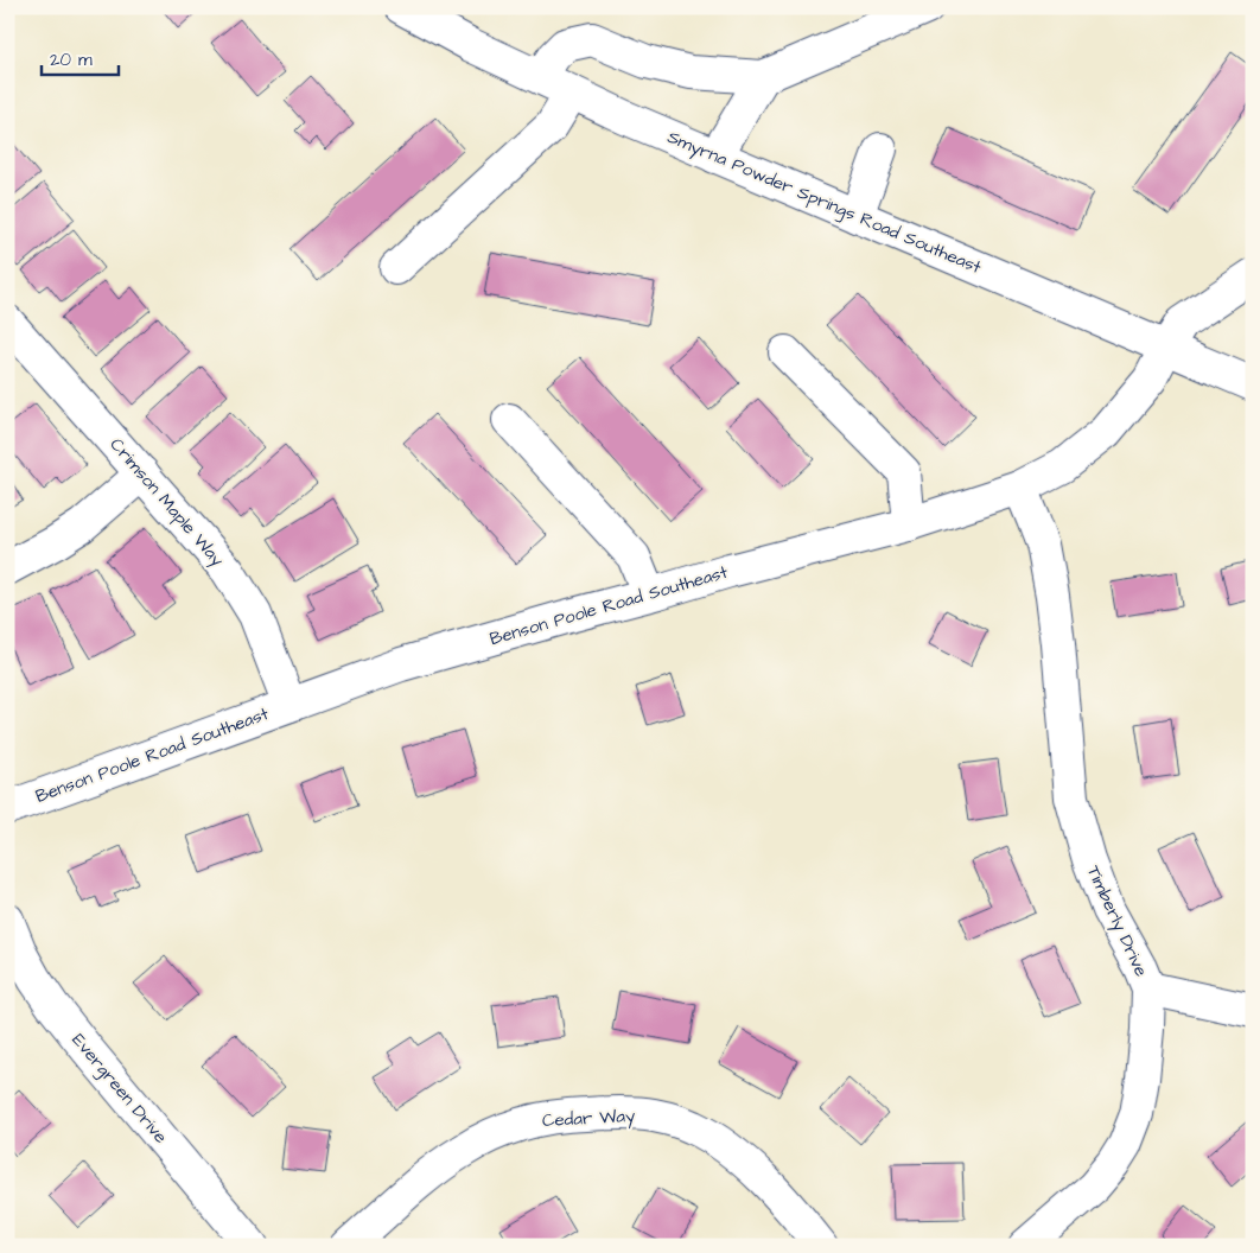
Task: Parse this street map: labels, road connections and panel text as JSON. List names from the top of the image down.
{
  "streets": {
    "street": [
      "Smyrna Powder Springs Road Southeast",
      "Crimson Maple Way",
      "Benson Poole Road Southeast",
      "Timberly Drive",
      "Evergreen Drive",
      "Cedar Way"
    ]
  },
  "crossings": [
    ["Smyrna Powder Springs Road Southeast", "Benson Poole Road Southeast"],
    ["Crimson Maple Way", "Benson Poole Road Southeast"],
    ["Benson Poole Road Southeast", "Timberly Drive"]
  ],
  "scale_bar": "20 m"
}
